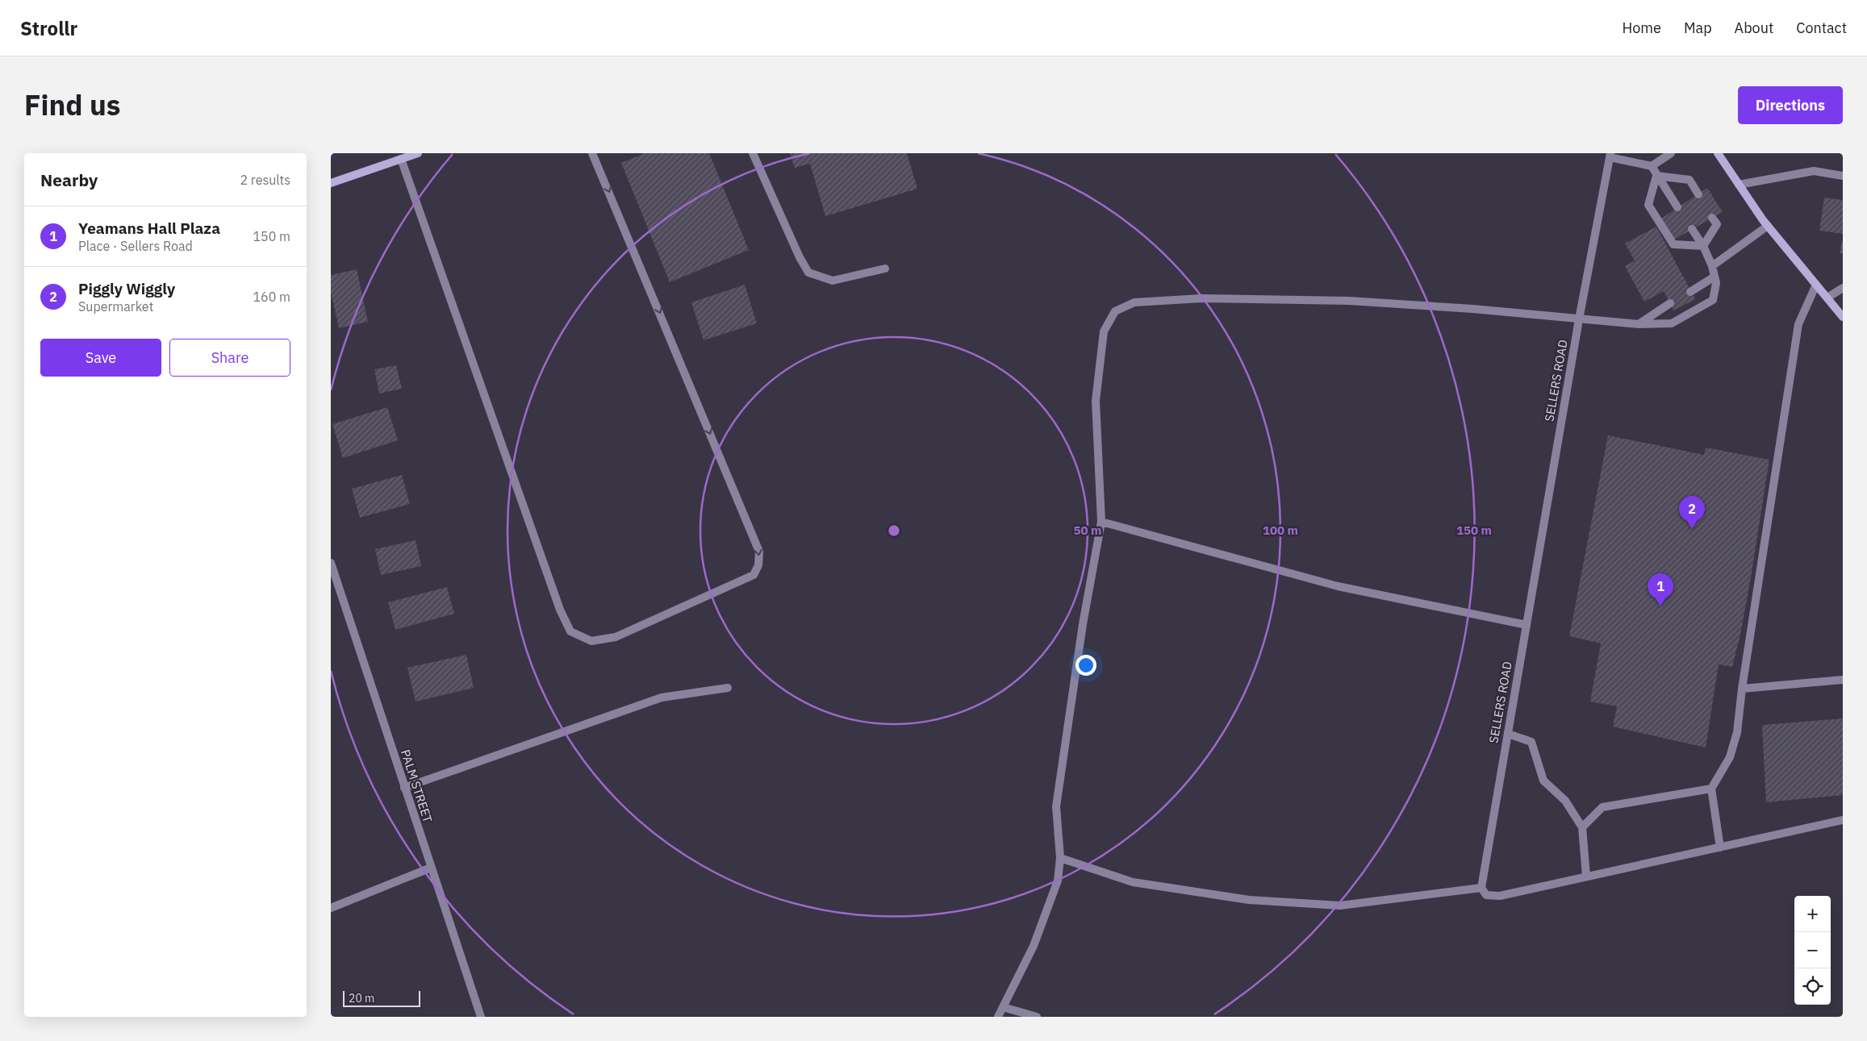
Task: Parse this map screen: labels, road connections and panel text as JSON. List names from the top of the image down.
{
  "streets": {
    "street": ["SELLERS ROAD", "PALM STREET"]
  },
  "scale_bar": "20 m",
  "page": {
    "header": "Strollr",
    "nav": [
      "Home",
      "Map",
      "About",
      "Contact"
    ],
    "title": "Find us",
    "buttons": [
      "Directions",
      ["Save", "Share"]
    ],
    "heading": ["Nearby", "2 results"],
    "list": [
      {
        "mark": "1",
        "name": "Yeamans Hall Plaza",
        "note": "Place · Sellers Road",
        "value": "150 m"
      },
      {
        "mark": "2",
        "name": "Piggly Wiggly",
        "note": "Supermarket",
        "value": "160 m"
      }
    ],
    "pins": ["2", "1"],
    "map_buttons": ["+", "−"],
    "scale": "20 m"
  },
  "rings": ["50 m", "100 m", "150 m"]
}
